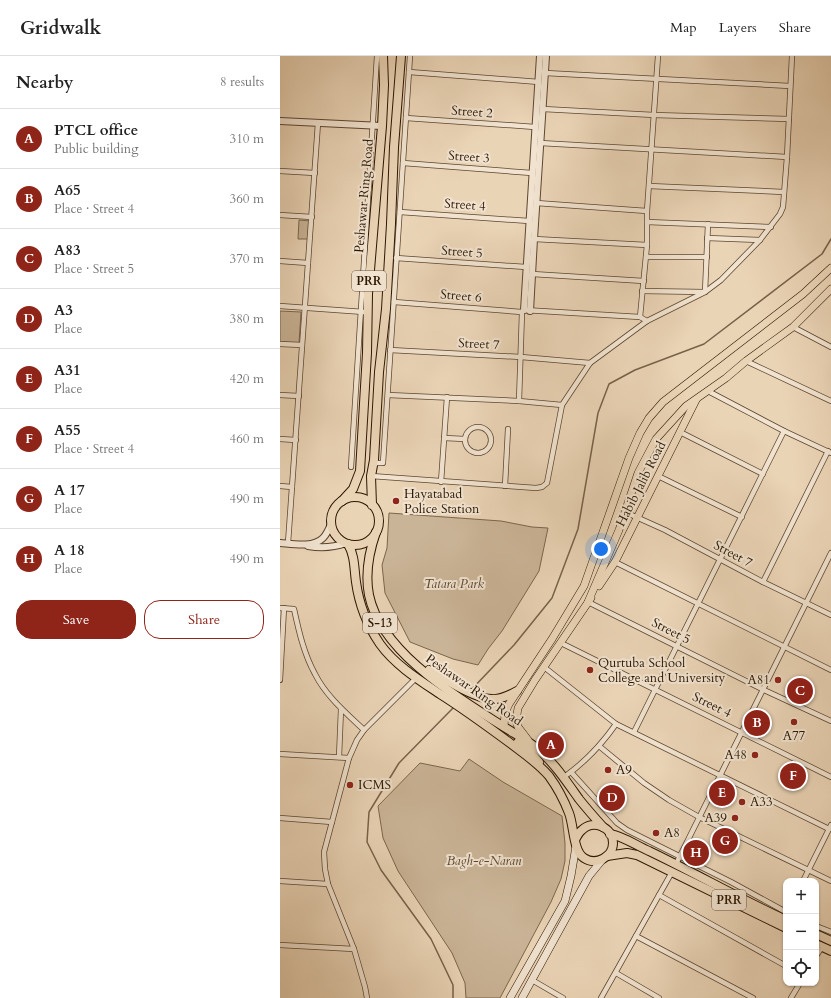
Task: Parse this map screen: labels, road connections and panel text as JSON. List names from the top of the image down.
{
  "streets": {
    "highway": ["Peshawar Ring Road", "PRR", "S-13"],
    "main road": ["Habib Jalib Road"],
    "street": [
      "Street 2",
      "Street 3",
      "Street 4",
      "Street 5",
      "Street 6",
      "Street 7"
    ]
  },
  "crossings": [
    ["Peshawar Ring Road", "PRR"],
    ["Peshawar Ring Road", "Habib Jalib Road"],
    ["Street 4", "Habib Jalib Road"],
    ["Street 5", "Habib Jalib Road"],
    ["Street 7", "Habib Jalib Road"]
  ],
  "parks": ["Tatara Park", "Bagh-e-Naran"],
  "places": [
    "Hayatabad Police Station",
    "Qurtuba School College and University",
    "A81",
    "A77",
    "A48",
    "A9",
    "ICMS",
    "A33",
    "A39",
    "A8"
  ],
  "page": {
    "header": "Gridwalk",
    "nav": ["Map", "Layers", "Share"],
    "heading": ["Nearby", "8 results"],
    "list": [
      {
        "mark": "A",
        "name": "PTCL office",
        "note": "Public building",
        "value": "310 m"
      },
      {
        "mark": "B",
        "name": "A65",
        "note": "Place · Street 4",
        "value": "360 m"
      },
      {
        "mark": "C",
        "name": "A83",
        "note": "Place · Street 5",
        "value": "370 m"
      },
      {
        "mark": "D",
        "name": "A3",
        "note": "Place",
        "value": "380 m"
      },
      {
        "mark": "E",
        "name": "A31",
        "note": "Place",
        "value": "420 m"
      },
      {
        "mark": "F",
        "name": "A55",
        "note": "Place · Street 4",
        "value": "460 m"
      },
      {
        "mark": "G",
        "name": "A 17",
        "note": "Place",
        "value": "490 m"
      },
      {
        "mark": "H",
        "name": "A 18",
        "note": "Place",
        "value": "490 m"
      }
    ],
    "buttons": ["Save", "Share"],
    "pins": [
      "C",
      "B",
      "A",
      "F",
      "E",
      "D",
      "G",
      "H"
    ],
    "map_buttons": ["+", "−"]
  }
}
